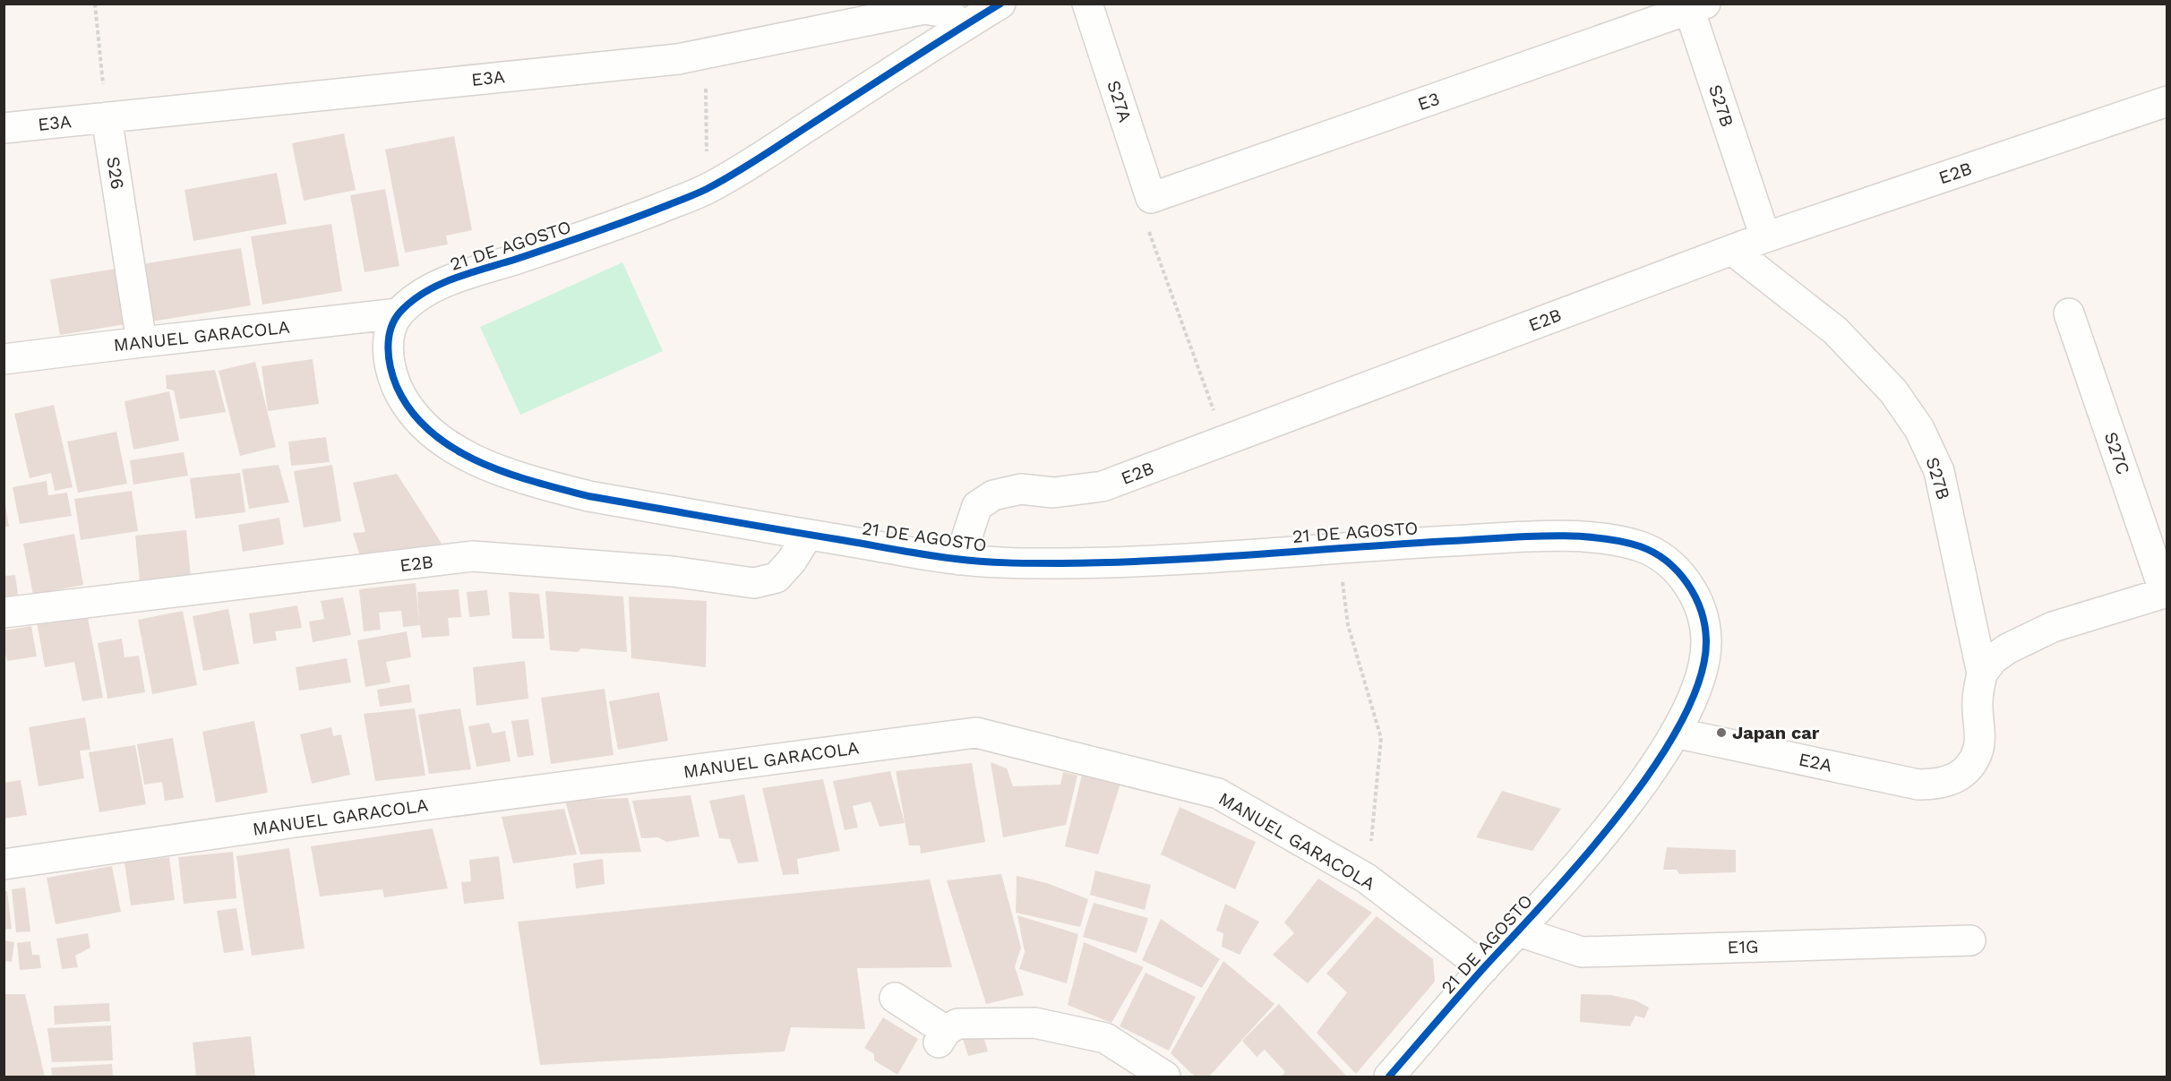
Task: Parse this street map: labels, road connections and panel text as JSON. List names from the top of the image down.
{
  "streets": {
    "street": [
      "E3A",
      "S27A",
      "E3",
      "S27B",
      "S26",
      "E2B",
      "21 DE AGOSTO",
      "MANUEL GARACOLA",
      "S27C",
      "E2A",
      "E1G"
    ]
  },
  "crossings": [
    ["E3A", "S26"],
    ["E3A", "21 DE AGOSTO"],
    ["S27A", "E3"],
    ["E3", "S27B"],
    ["S27B", "E2B"],
    ["S27B", "E2A"],
    ["S26", "MANUEL GARACOLA"],
    ["E2B", "21 DE AGOSTO"],
    ["21 DE AGOSTO", "MANUEL GARACOLA"],
    ["21 DE AGOSTO", "E2A"],
    ["21 DE AGOSTO", "E1G"]
  ],
  "places": ["Japan car"]
}
